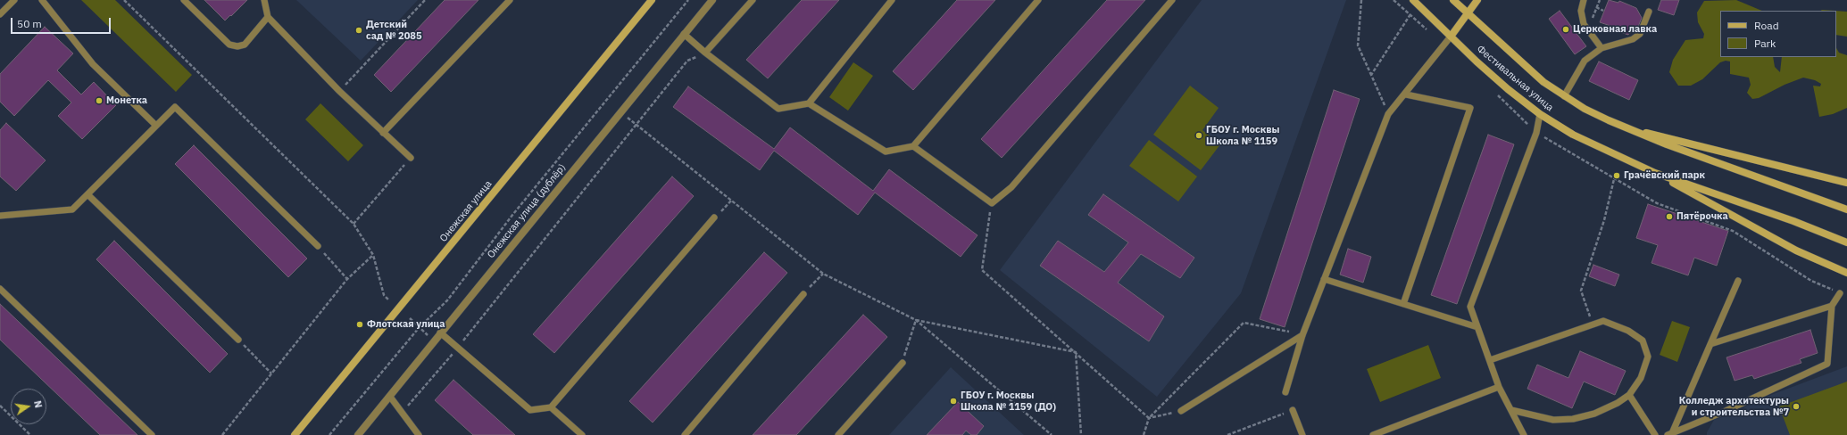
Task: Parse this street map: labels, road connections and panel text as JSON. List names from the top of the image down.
{
  "streets": {
    "main road": ["Фестивальная улица", "Онежская улица"],
    "street": ["Онежская улица (дублёр)"]
  },
  "places": [
    "Церковная лавка",
    "Детский сад № 2085",
    "Монетка",
    "ГБОУ г. Москвы Школа № 1159",
    "Грачёвский парк",
    "Пятёрочка",
    "Флотская улица",
    "ГБОУ г. Москвы Школа № 1159 (ДО)",
    "Колледж архитектуры и строительства №7"
  ],
  "legend": ["Road", "Park"],
  "scale_bar": "50 m",
  "north": "right"
}
